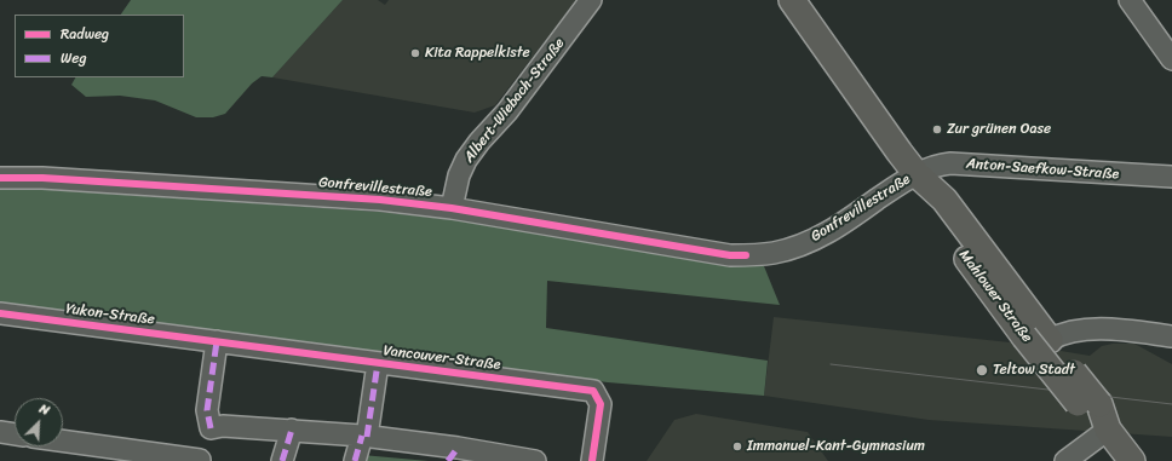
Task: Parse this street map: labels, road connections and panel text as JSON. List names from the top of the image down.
{
  "streets": {
    "main road": ["Mahlower Straße"],
    "street": [
      "Albert-Wiebach-Straße",
      "Anton-Saefkow-Straße",
      "Gonfrevillestraße",
      "Yukon-Straße",
      "Vancouver-Straße"
    ]
  },
  "crossings": [
    ["Albert-Wiebach-Straße", "Gonfrevillestraße"],
    ["Anton-Saefkow-Straße", "Gonfrevillestraße"],
    ["Anton-Saefkow-Straße", "Mahlower Straße"],
    ["Gonfrevillestraße", "Mahlower Straße"],
    ["Yukon-Straße", "Vancouver-Straße"]
  ],
  "places": [
    "Kita Rappelkiste",
    "Zur grünen Oase",
    "Teltow Stadt",
    "Immanuel-Kant-Gymnasium"
  ],
  "legend": ["Radweg", "Weg"],
  "north": "top right"
}
